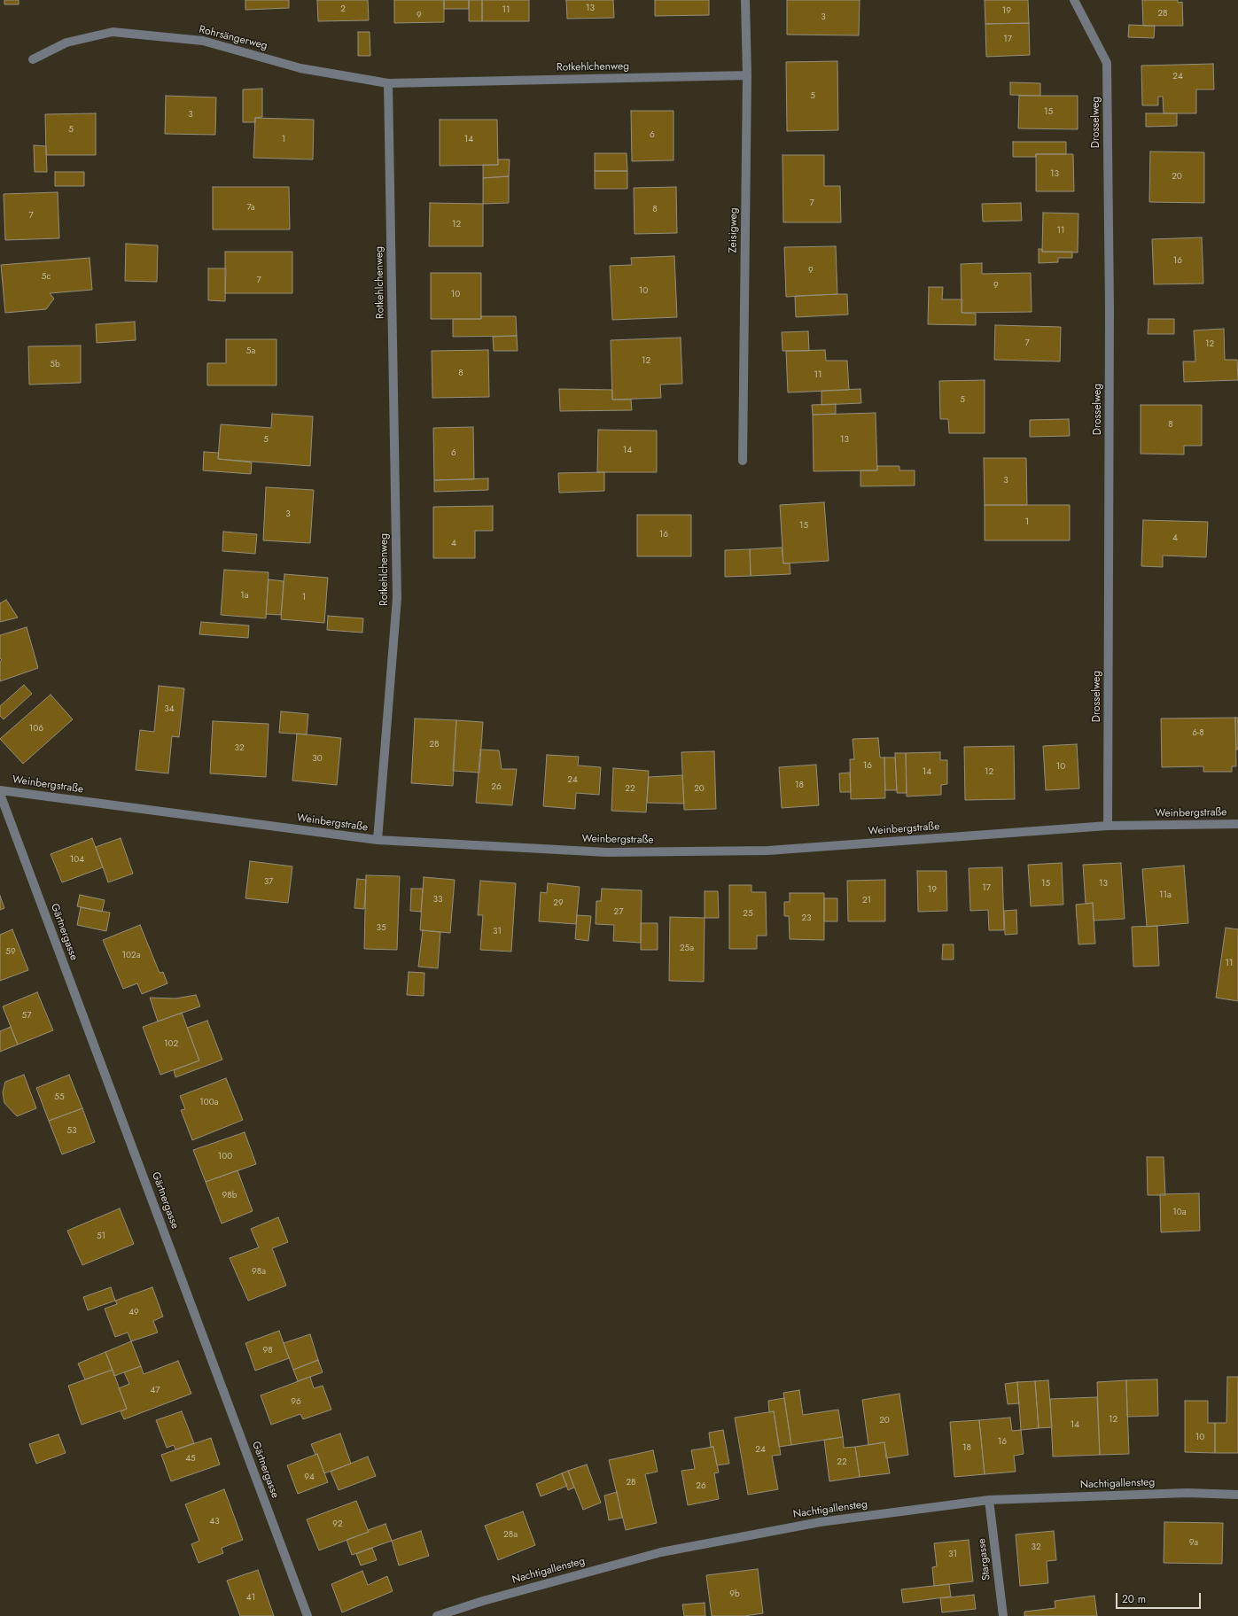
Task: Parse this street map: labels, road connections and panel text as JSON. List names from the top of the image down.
{
  "streets": {
    "street": [
      "Rohrsängerweg",
      "Rotkehlchenweg",
      "Drosselweg",
      "Zeisigweg",
      "Weinbergstraße",
      "Gärtnergasse",
      "Nachtigallensteg",
      "Stargasse"
    ]
  },
  "crossings": [
    ["Rohrsängerweg", "Rotkehlchenweg"],
    ["Rotkehlchenweg", "Zeisigweg"],
    ["Rotkehlchenweg", "Weinbergstraße"],
    ["Drosselweg", "Weinbergstraße"],
    ["Nachtigallensteg", "Stargasse"]
  ],
  "house_numbers": [
    "13",
    "2",
    "11",
    "19",
    "28",
    "9",
    "3",
    "17",
    "24",
    "5",
    "15",
    "3",
    "5",
    "6",
    "1",
    "14",
    "13",
    "20",
    "7",
    "7a",
    "8",
    "7",
    "12",
    "11",
    "16",
    "9",
    "5c",
    "7",
    "9",
    "10",
    "10",
    "7",
    "12",
    "5a",
    "12",
    "5b",
    "8",
    "11",
    "5",
    "8",
    "5",
    "13",
    "14",
    "6",
    "3",
    "3",
    "1",
    "15",
    "16",
    "4",
    "4",
    "1a",
    "1",
    "34",
    "106",
    "6-8",
    "28",
    "32",
    "30",
    "16",
    "10",
    "14",
    "12",
    "24",
    "18",
    "26",
    "22",
    "20",
    "104",
    "37",
    "15",
    "13",
    "17",
    "19",
    "11a",
    "33",
    "21",
    "29",
    "27",
    "25",
    "23",
    "35",
    "31",
    "25a",
    "59",
    "102a",
    "11",
    "57",
    "102",
    "55",
    "100a",
    "53",
    "100",
    "98b",
    "10a",
    "51",
    "98a",
    "49",
    "98",
    "47",
    "96",
    "12",
    "20",
    "14",
    "10",
    "16",
    "18",
    "24",
    "45",
    "22",
    "94",
    "28",
    "26",
    "43",
    "92",
    "28a",
    "9a",
    "32",
    "31",
    "9b",
    "41"
  ],
  "scale_bar": "20 m"
}
